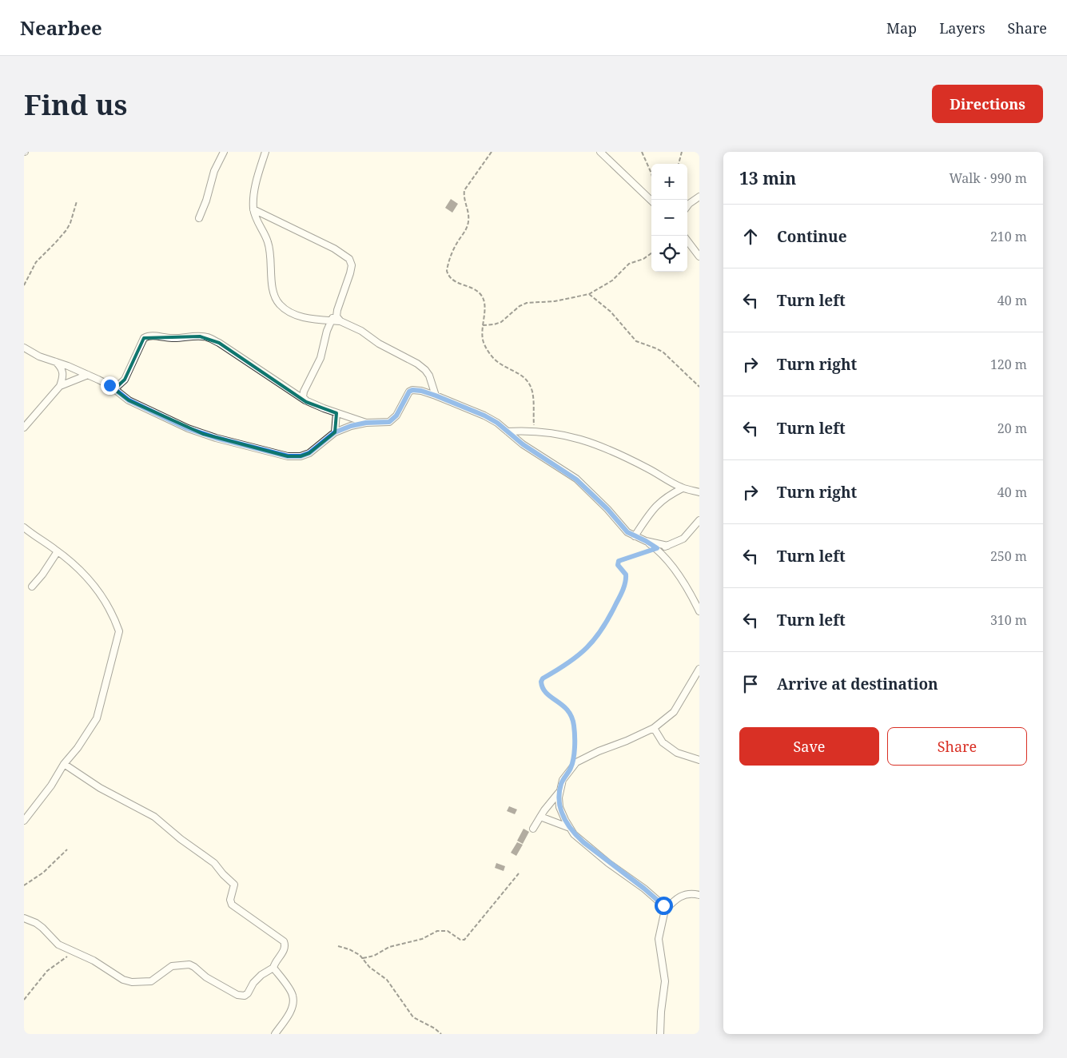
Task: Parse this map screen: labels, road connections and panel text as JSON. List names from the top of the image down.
{
  "page": {
    "header": "Nearbee",
    "nav": ["Map", "Layers", "Share"],
    "buttons": [
      "Directions",
      ["Save", "Share"]
    ],
    "title": "Find us",
    "heading": ["13 min", "Walk · 990 m"],
    "map_buttons": ["+", "−"],
    "list": [
      ["Continue", "210 m"],
      ["Turn left", "40 m"],
      ["Turn right", "120 m"],
      ["Turn left", "20 m"],
      ["Turn right", "40 m"],
      ["Turn left", "250 m"],
      ["Turn left", "310 m"],
      "Arrive at destination"
    ]
  }
}
